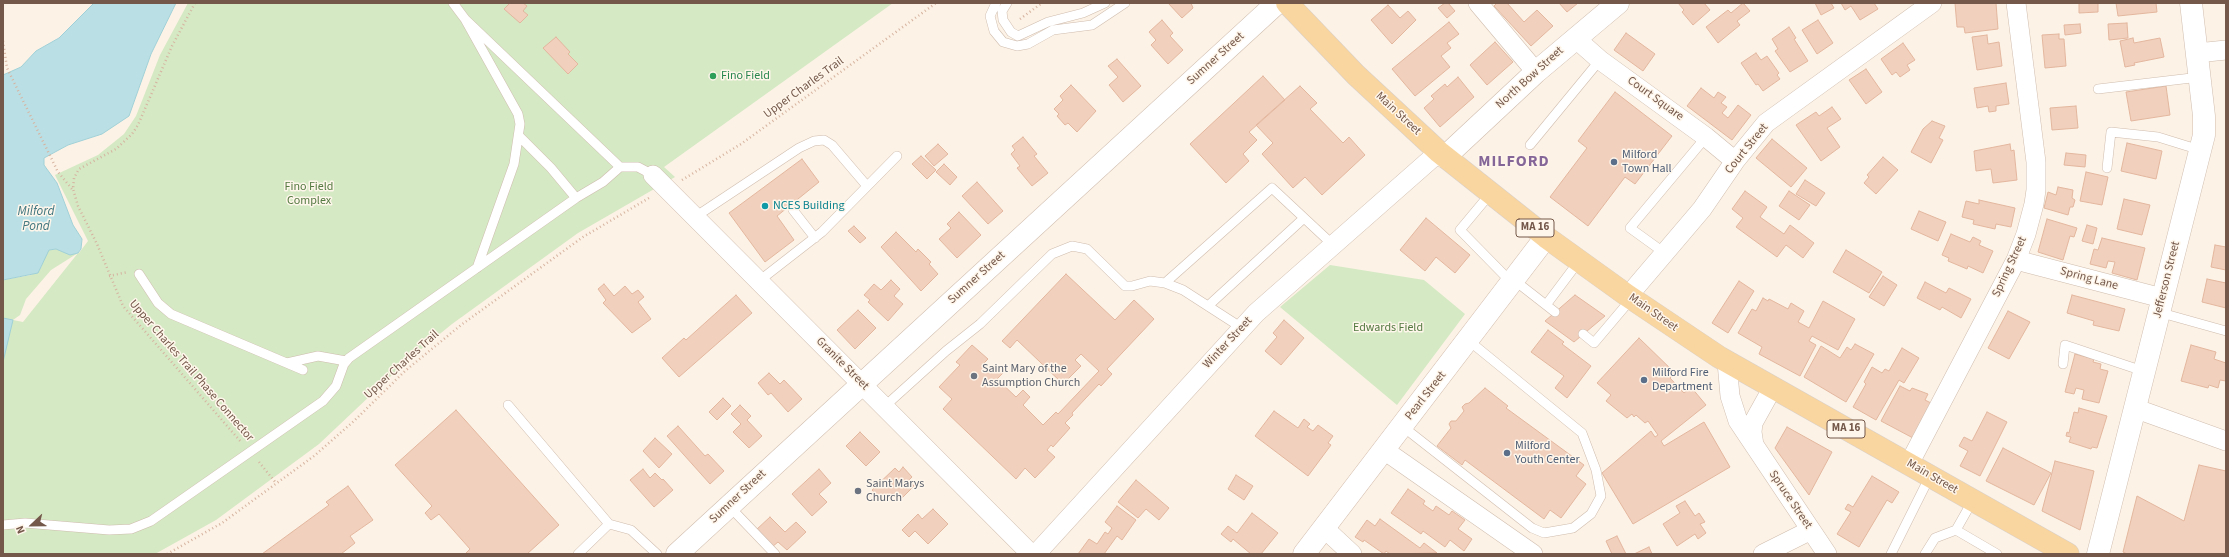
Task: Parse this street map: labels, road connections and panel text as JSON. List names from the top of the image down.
{
  "streets": {
    "main road": ["Main Street", "MA 16"],
    "street": [
      "Sumner Street",
      "North Bow Street",
      "Court Square",
      "Court Street",
      "Spring Street",
      "Spring Lane",
      "Jefferson Street",
      "Winter Street",
      "Granite Street",
      "Pearl Street",
      "Spruce Street"
    ],
    "path": ["Upper Charles Trail", "Upper Charles Trail Phase Connector"]
  },
  "crossings": [
    ["Sumner Street", "Granite Street"],
    ["North Bow Street", "Court Square"],
    ["North Bow Street", "Main Street"],
    ["North Bow Street", "Winter Street"],
    ["Upper Charles Trail", "Upper Charles Trail Phase Connector"],
    ["Court Square", "Court Street"],
    ["Main Street", "Court Street"],
    ["Main Street", "Spring Street"],
    ["Main Street", "Winter Street"],
    ["Main Street", "Pearl Street"],
    ["Main Street", "Spruce Street"],
    ["Spring Street", "Spring Lane"],
    ["Spring Lane", "Jefferson Street"]
  ],
  "districts": ["MILFORD"],
  "water": ["Milford Pond"],
  "parks": ["Fino Field Complex", "Edwards Field"],
  "places": [
    "Fino Field",
    "Milford Town Hall",
    "NCES Building",
    "Saint Mary of the Assumption Church",
    "Milford Fire Department",
    "Milford Youth Center",
    "Saint Marys Church"
  ],
  "north": "left"
}
